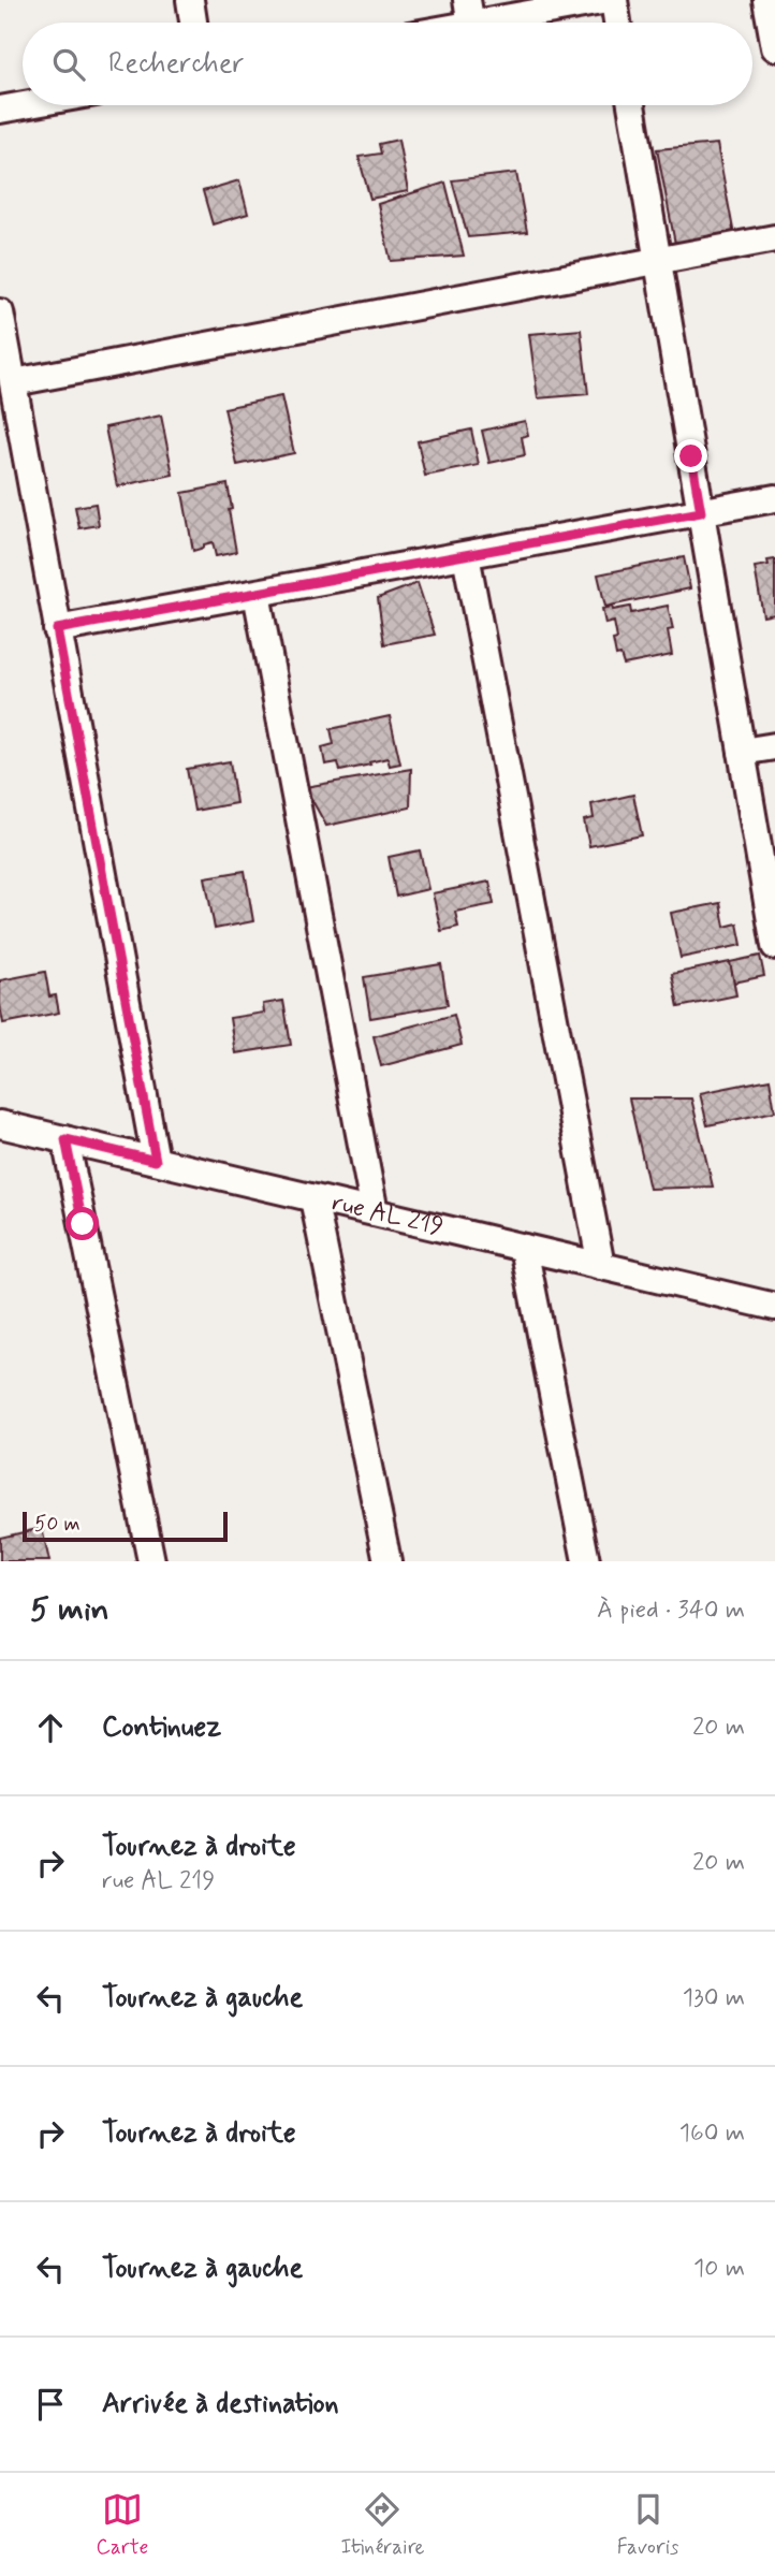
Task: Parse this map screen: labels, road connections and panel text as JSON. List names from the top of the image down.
{
  "streets": {
    "street": ["rue AL 219"]
  },
  "scale_bar": "50 m",
  "page": {
    "search": "Rechercher",
    "scale": "50 m",
    "heading": ["5 min", "À pied · 340 m"],
    "list": [
      ["Continuez", "20 m"],
      ["Tournez à droite", "rue AL 219", "20 m"],
      ["Tournez à gauche", "130 m"],
      ["Tournez à droite", "160 m"],
      ["Tournez à gauche", "10 m"],
      "Arrivée à destination"
    ],
    "nav": ["Carte", "Itinéraire", "Favoris"]
  }
}
